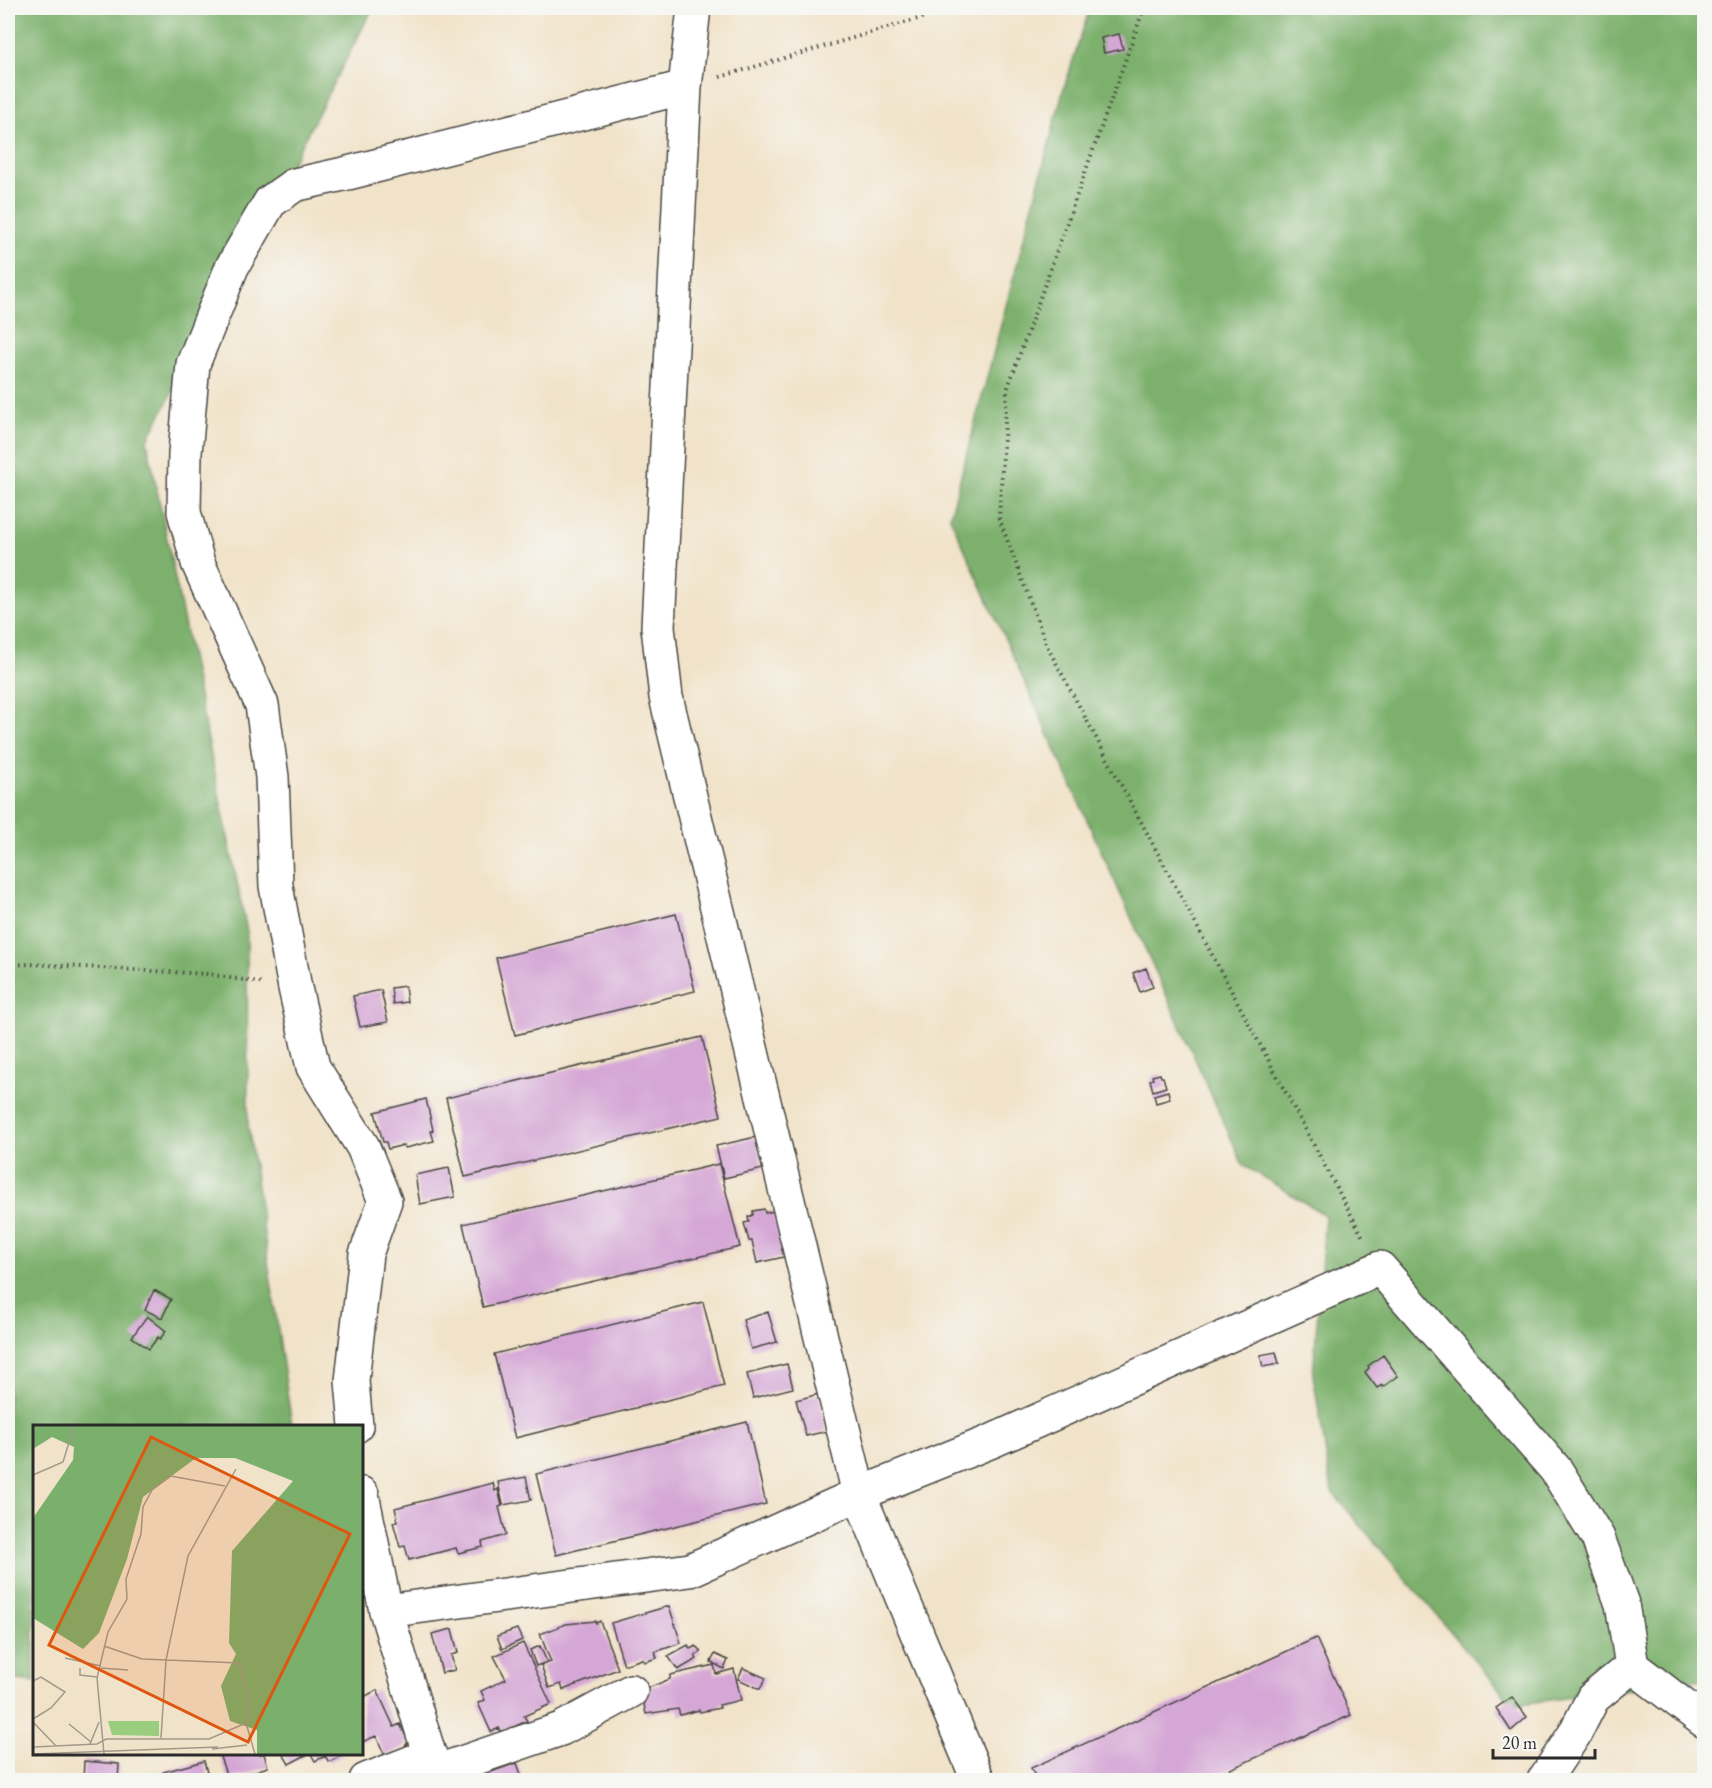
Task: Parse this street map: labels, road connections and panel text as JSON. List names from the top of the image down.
{
  "scale_bar": "20 m"
}
